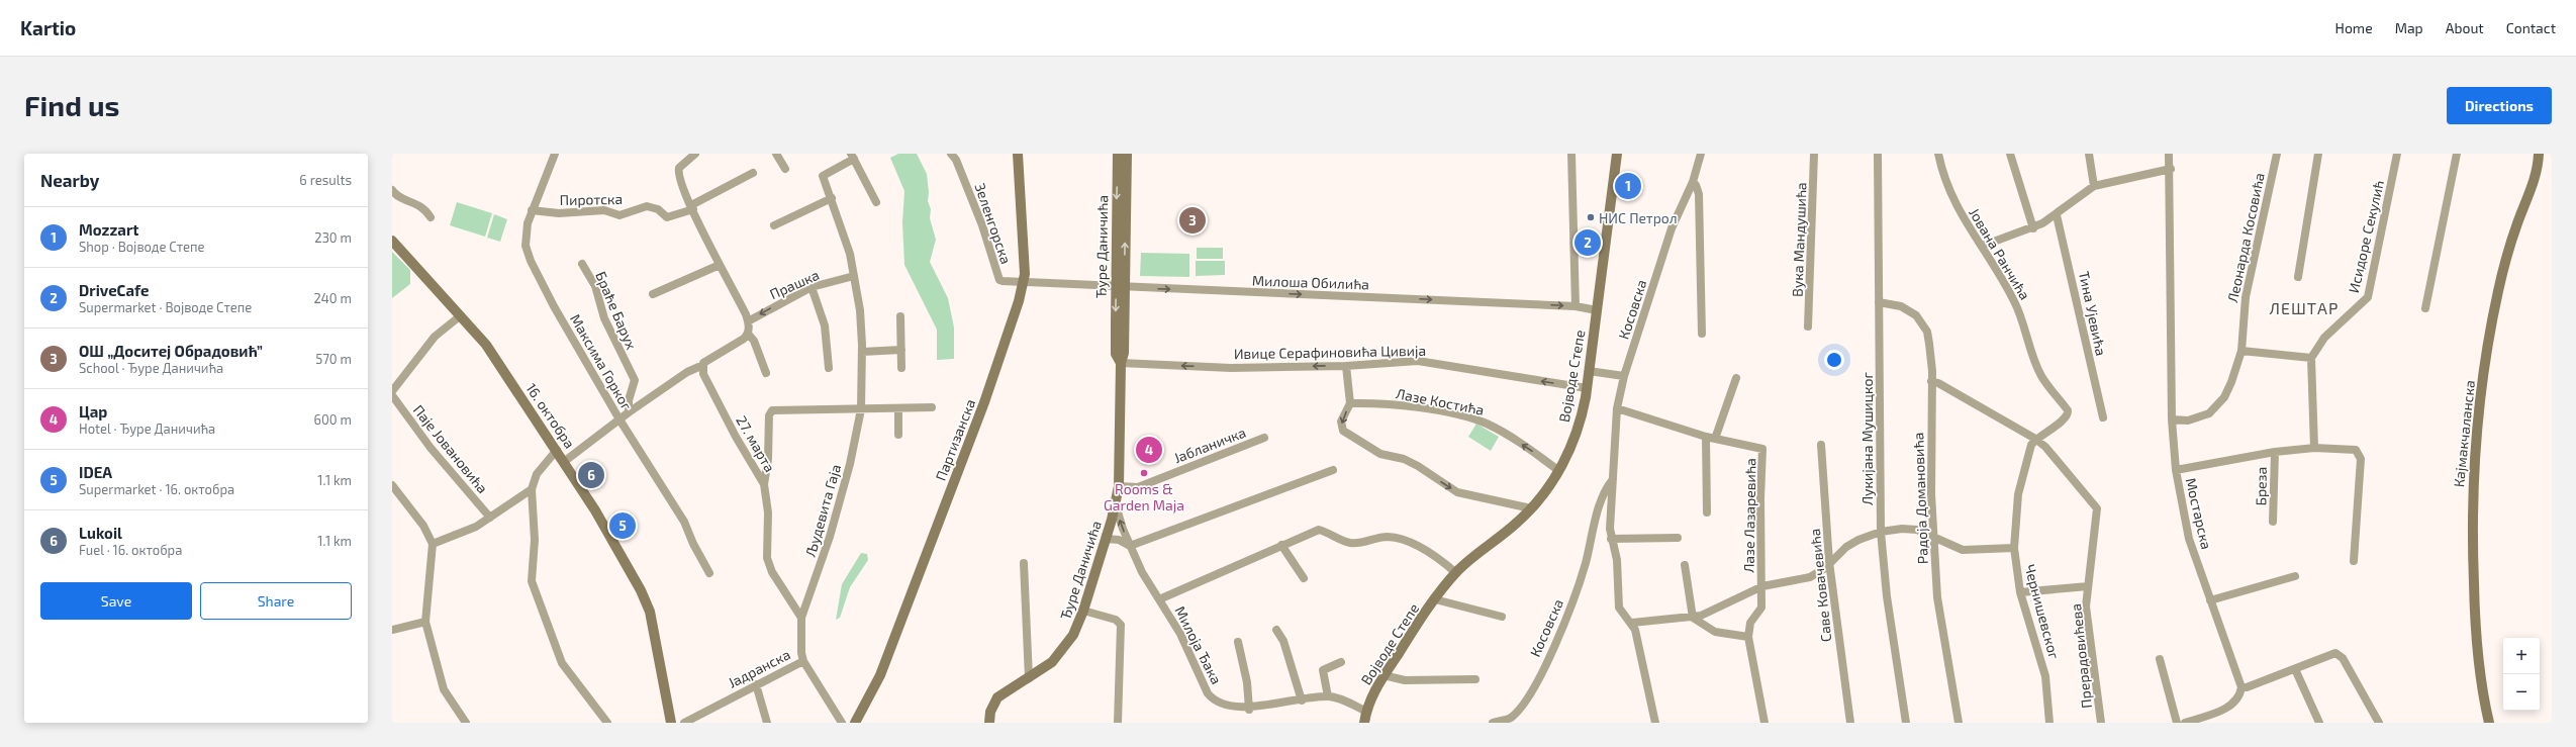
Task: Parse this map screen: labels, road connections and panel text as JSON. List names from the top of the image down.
{
  "streets": {
    "street": [
      "Пиротска",
      "Зеленгорска",
      "Исидоре Секулић",
      "Леонарда Косовића",
      "Вука Мандушића",
      "Ђуре Даничића",
      "Јована Ранчића",
      "Милоша Обилића",
      "Прашка",
      "Косовска",
      "Браће Барух",
      "Тина Ујевића",
      "Ивице Серафиновића Цивија",
      "Максима Горког",
      "Војводе Степе",
      "Лазе Костића",
      "16. октобра",
      "Кајмакчаланска",
      "Лукијана Мушицког",
      "Партизанска",
      "27. марта",
      "Јабланичка",
      "Паје Јовановића",
      "Бреза",
      "Радоја Домановића",
      "Људевита Гаја",
      "Мостарска",
      "Лазе Лазаревића",
      "Саве Ковачевића",
      "Чернишевског",
      "Милоја Ђака",
      "Прерадовићева",
      "Јадранска"
    ]
  },
  "crossings": [
    ["Пиротска", "Максима Горког"],
    ["Зеленгорска", "Милоша Обилића"],
    ["Зеленгорска", "Партизанска"],
    ["Леонарда Косовића", "Мостарска"],
    ["Ђуре Даничића", "Милоша Обилића"],
    ["Ђуре Даничића", "Ивице Серафиновића Цивија"],
    ["Ђуре Даничића", "Јабланичка"],
    ["Ђуре Даничића", "Милоја Ђака"],
    ["Јована Ранчића", "Чернишевског"],
    ["Јована Ранчића", "Прерадовићева"],
    ["Милоша Обилића", "Војводе Степе"],
    ["Милоша Обилића", "Партизанска"],
    ["Прашка", "Људевита Гаја"],
    ["Ивице Серафиновића Цивија", "Војводе Степе"],
    ["Војводе Степе", "Лазе Костића"],
    ["Лукијана Мушицког", "Радоја Домановића"],
    ["27. марта", "Људевита Гаја"],
    ["Радоја Домановића", "Прерадовићева"],
    ["Чернишевског", "Прерадовићева"]
  ],
  "one_way": [
    "Милоша Обилића",
    "Прашка",
    "Ивице Серафиновића Цивија",
    "Лазе Костића"
  ],
  "districts": ["ЛЕШТАР"],
  "places": ["НИС Петрол", "Rooms & Garden Maja"],
  "page": {
    "header": "Kartio",
    "nav": [
      "Home",
      "Map",
      "About",
      "Contact"
    ],
    "buttons": [
      "Directions",
      ["Save", "Share"]
    ],
    "title": "Find us",
    "heading": ["Nearby", "6 results"],
    "pins": [
      "1",
      "3",
      "2",
      "4",
      "6",
      "5"
    ],
    "list": [
      {
        "mark": "1",
        "name": "Mozzart",
        "note": "Shop · Војводе Степе",
        "value": "230 m"
      },
      {
        "mark": "2",
        "name": "DriveCafe",
        "note": "Supermarket · Војводе Степе",
        "value": "240 m"
      },
      {
        "mark": "3",
        "name": "ОШ „Доситеј Обрадовић”",
        "note": "School · Ђуре Даничића",
        "value": "570 m"
      },
      {
        "mark": "4",
        "name": "Цар",
        "note": "Hotel · Ђуре Даничића",
        "value": "600 m"
      },
      {
        "mark": "5",
        "name": "IDEA",
        "note": "Supermarket · 16. октобра",
        "value": "1.1 km"
      },
      {
        "mark": "6",
        "name": "Lukoil",
        "note": "Fuel · 16. октобра",
        "value": "1.1 km"
      }
    ],
    "map_buttons": ["+", "−"]
  }
}
